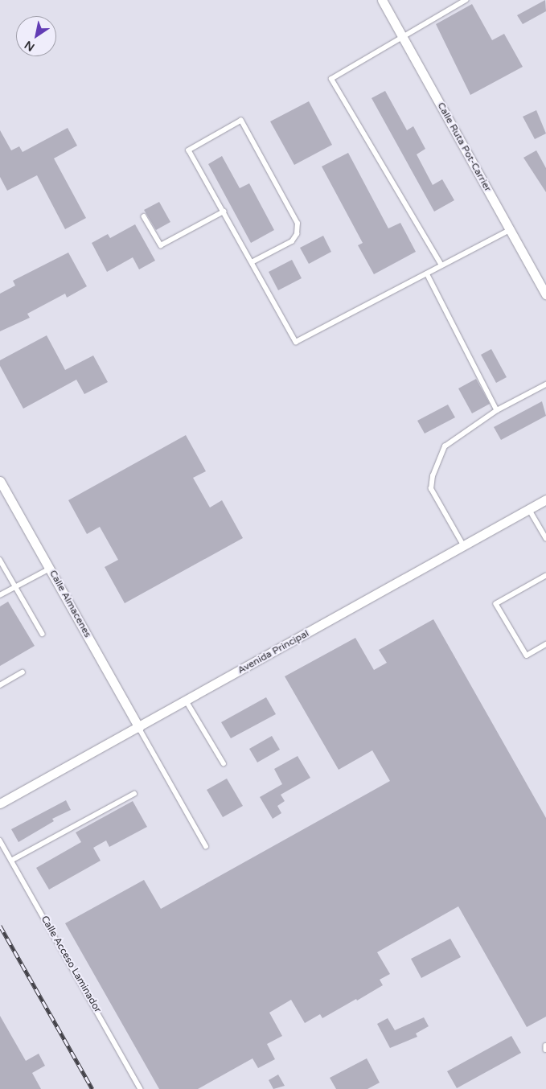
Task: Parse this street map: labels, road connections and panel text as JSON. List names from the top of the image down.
{
  "streets": {
    "street": ["Calle Ruta Pot-Carrier", "Calle Almacenes", "Avenida Principal"],
    "lane": ["Calle Acceso Laminador"]
  },
  "crossings": [
    ["Calle Almacenes", "Avenida Principal"]
  ],
  "north": "bottom left"
}
